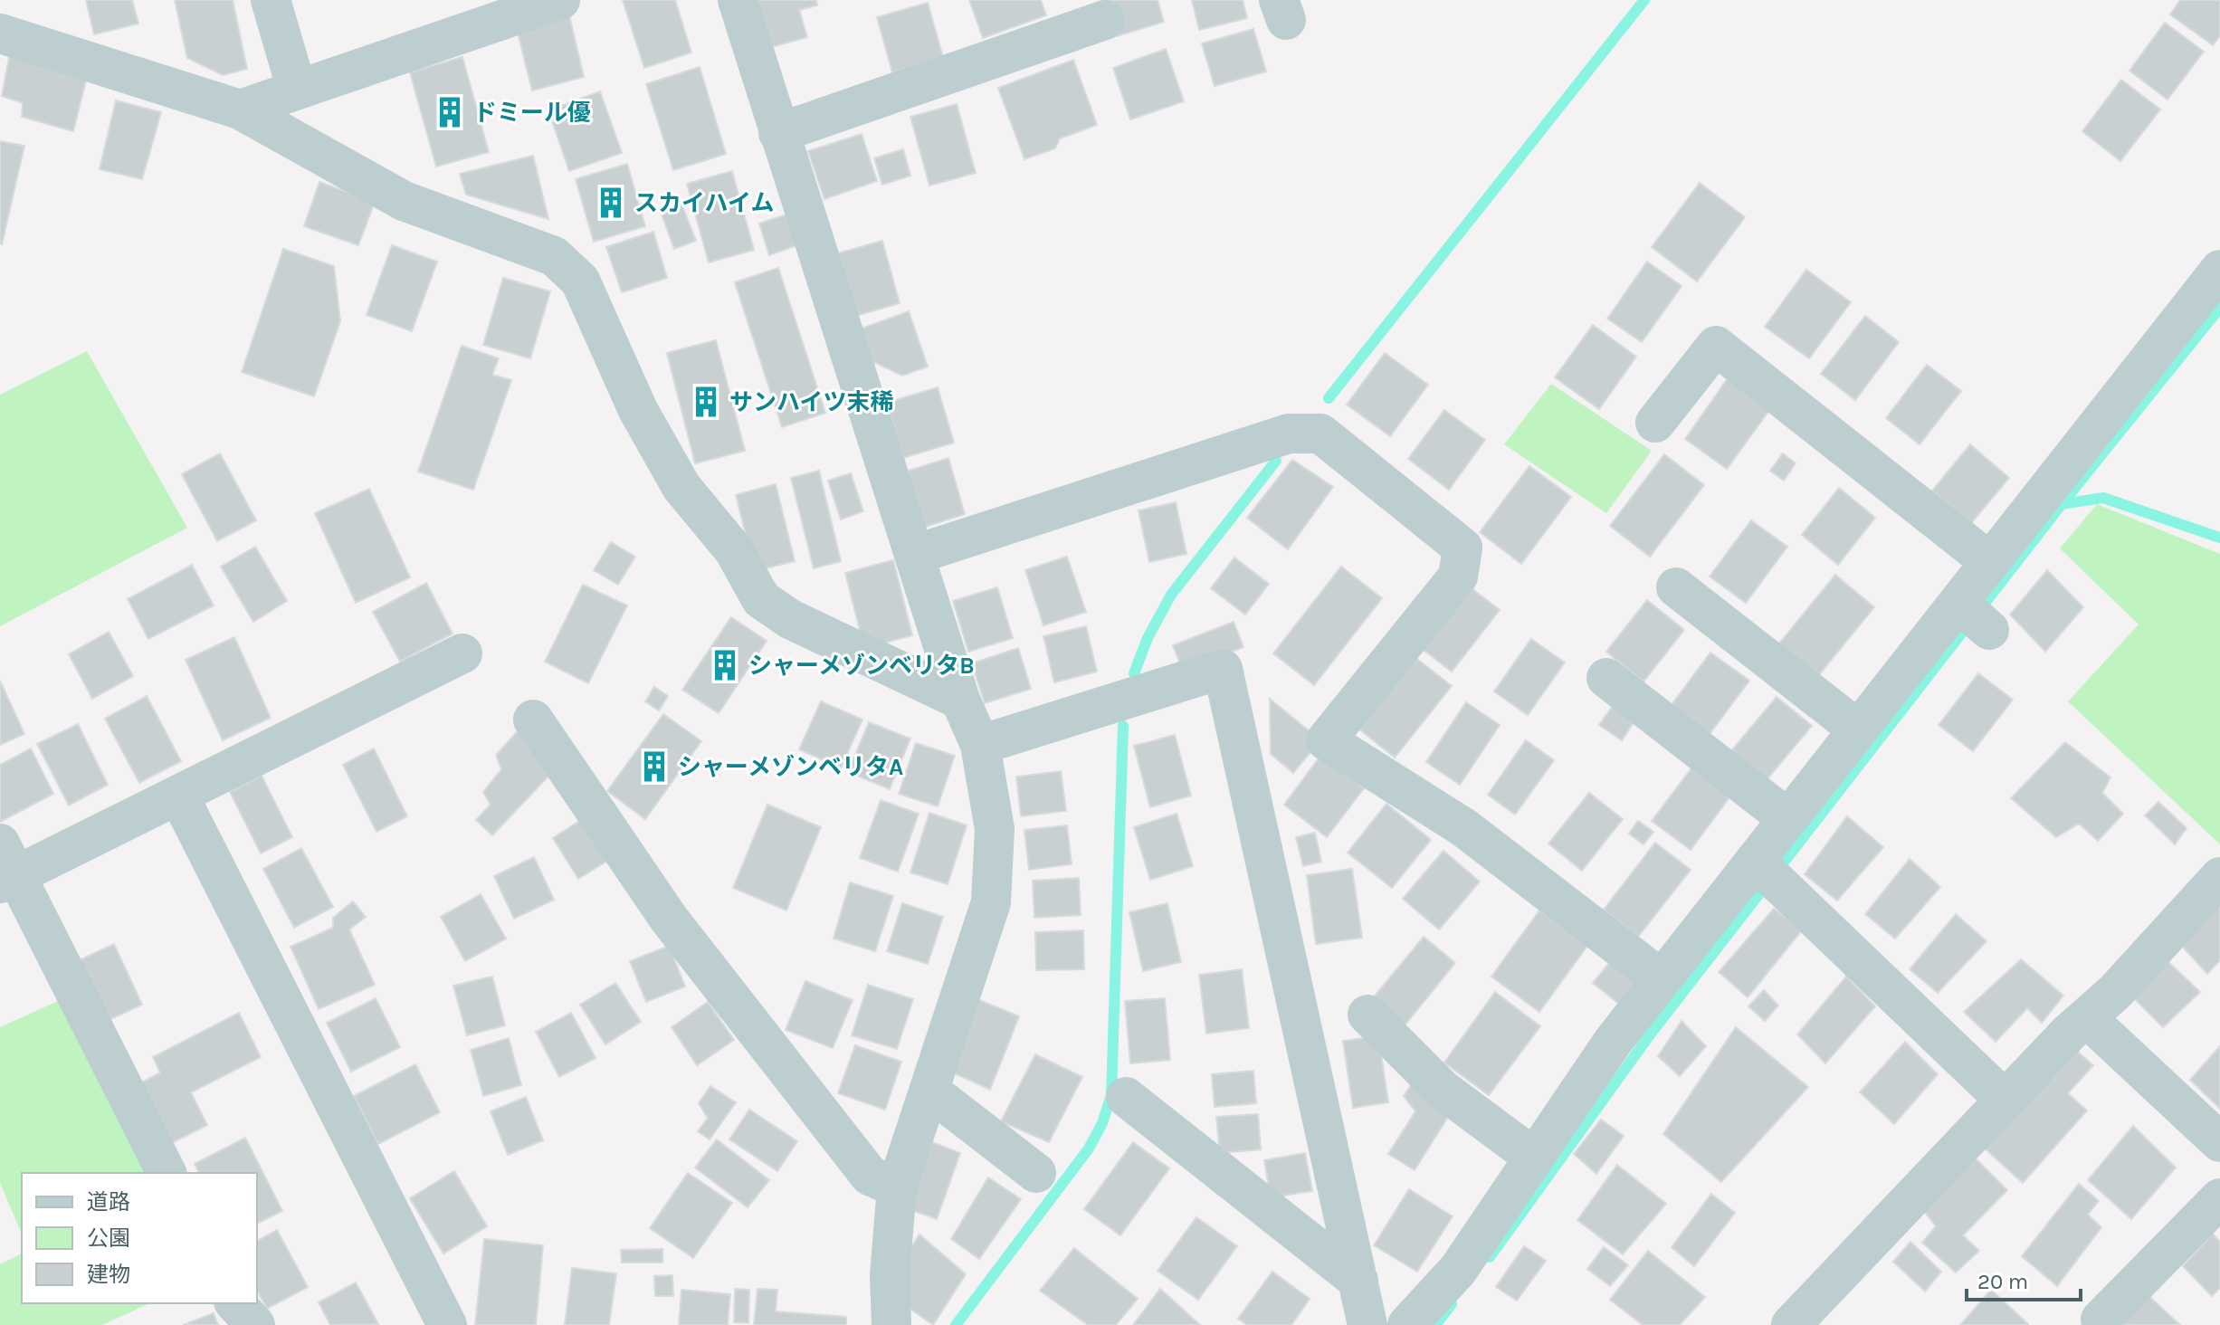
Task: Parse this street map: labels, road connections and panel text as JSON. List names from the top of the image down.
{
  "places": {
    "building": [
      "ドミール優",
      "スカイハイム",
      "サンハイツ末稀",
      "シャーメゾンベリタB",
      "シャーメゾンベリタA"
    ]
  },
  "legend": ["道路", "公園", "建物"],
  "scale_bar": "20 m"
}
